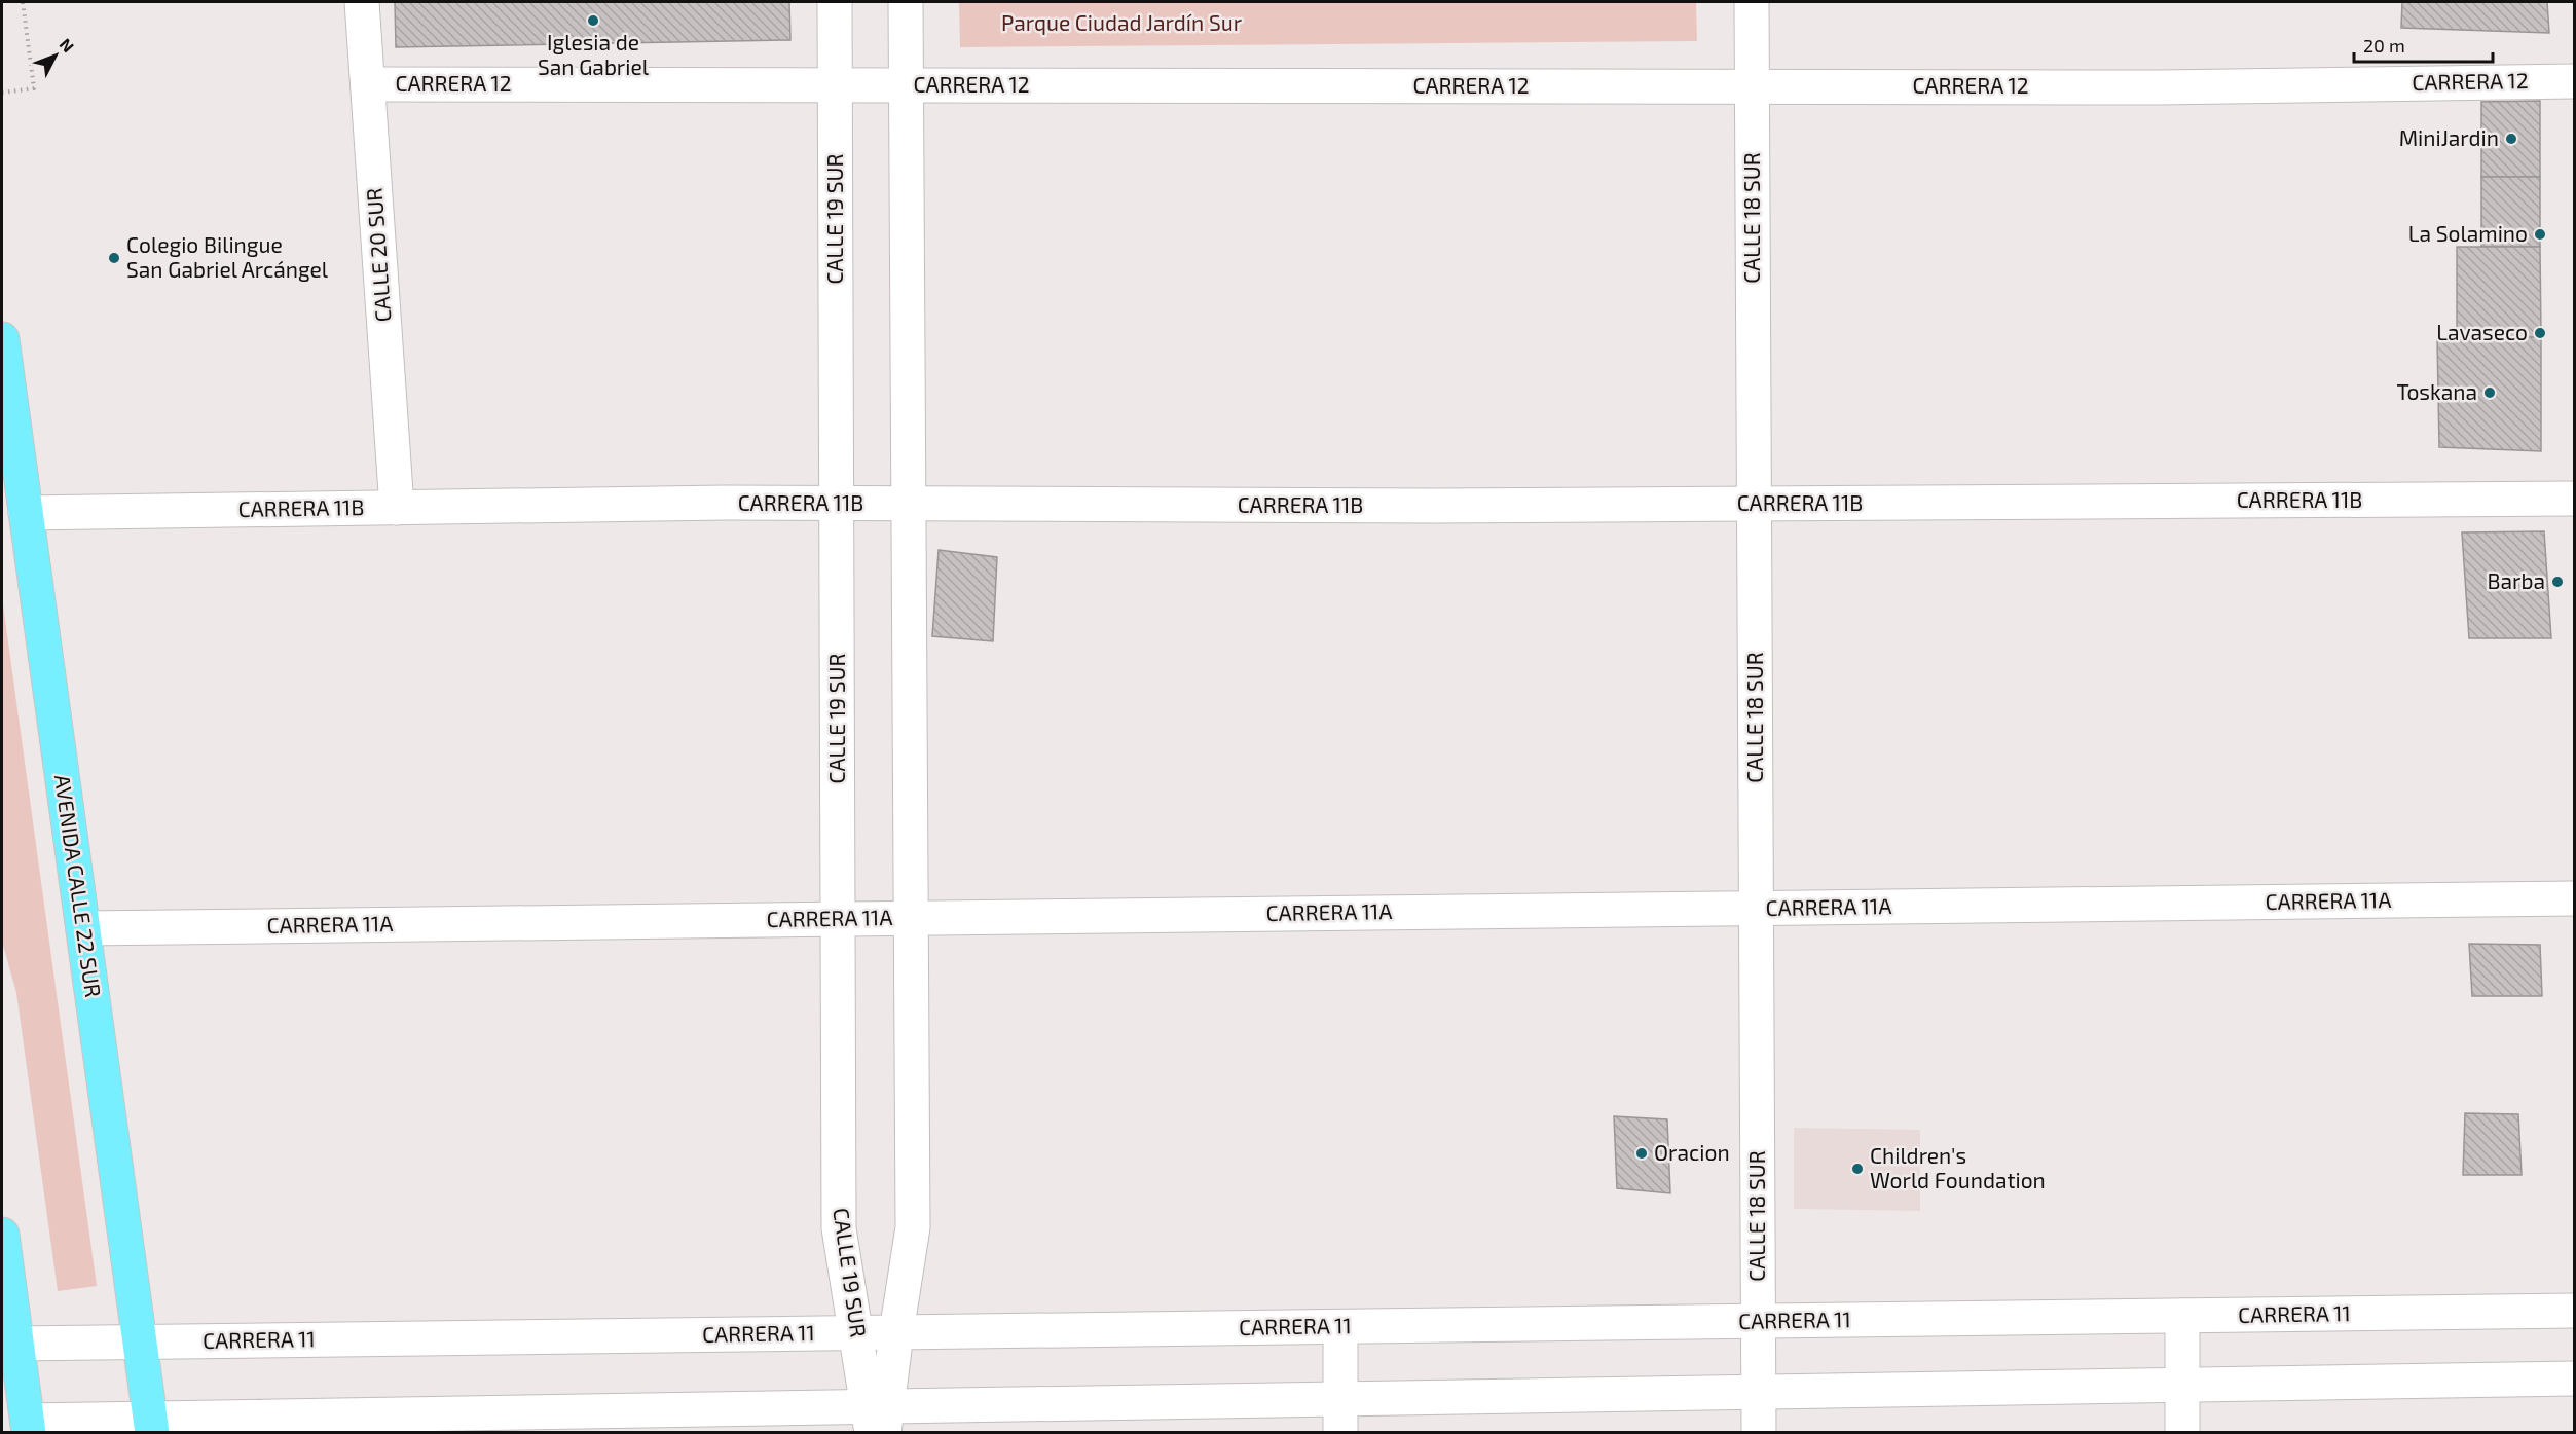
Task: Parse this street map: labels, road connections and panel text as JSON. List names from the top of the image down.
{
  "streets": {
    "main road": ["AVENIDA CALLE 22 SUR"],
    "street": [
      "CARRERA 12",
      "CALLE 18 SUR",
      "CALLE 19 SUR",
      "CALLE 20 SUR",
      "CARRERA 11B",
      "CARRERA 11A",
      "CARRERA 11"
    ]
  },
  "crossings": [
    ["CARRERA 12", "CALLE 18 SUR"],
    ["CARRERA 12", "CALLE 19 SUR"],
    ["CARRERA 12", "CALLE 20 SUR"],
    ["CALLE 18 SUR", "CARRERA 11B"],
    ["CALLE 18 SUR", "CARRERA 11A"],
    ["CALLE 18 SUR", "CARRERA 11"],
    ["CALLE 19 SUR", "CARRERA 11B"],
    ["CALLE 19 SUR", "CARRERA 11A"],
    ["CALLE 19 SUR", "CARRERA 11"],
    ["CALLE 20 SUR", "CARRERA 11B"],
    ["CARRERA 11B", "AVENIDA CALLE 22 SUR"],
    ["AVENIDA CALLE 22 SUR", "CARRERA 11A"],
    ["AVENIDA CALLE 22 SUR", "CARRERA 11"]
  ],
  "parks": ["Parque Ciudad Jardín Sur"],
  "places": [
    "Iglesia de San Gabriel",
    "MiniJardin",
    "La Solamino",
    "Colegio Bilingue San Gabriel Arcángel",
    "Lavaseco",
    "Toskana",
    "Barba",
    "Oracion",
    "Children's World Foundation"
  ],
  "scale_bar": "20 m",
  "north": "top right"
}
